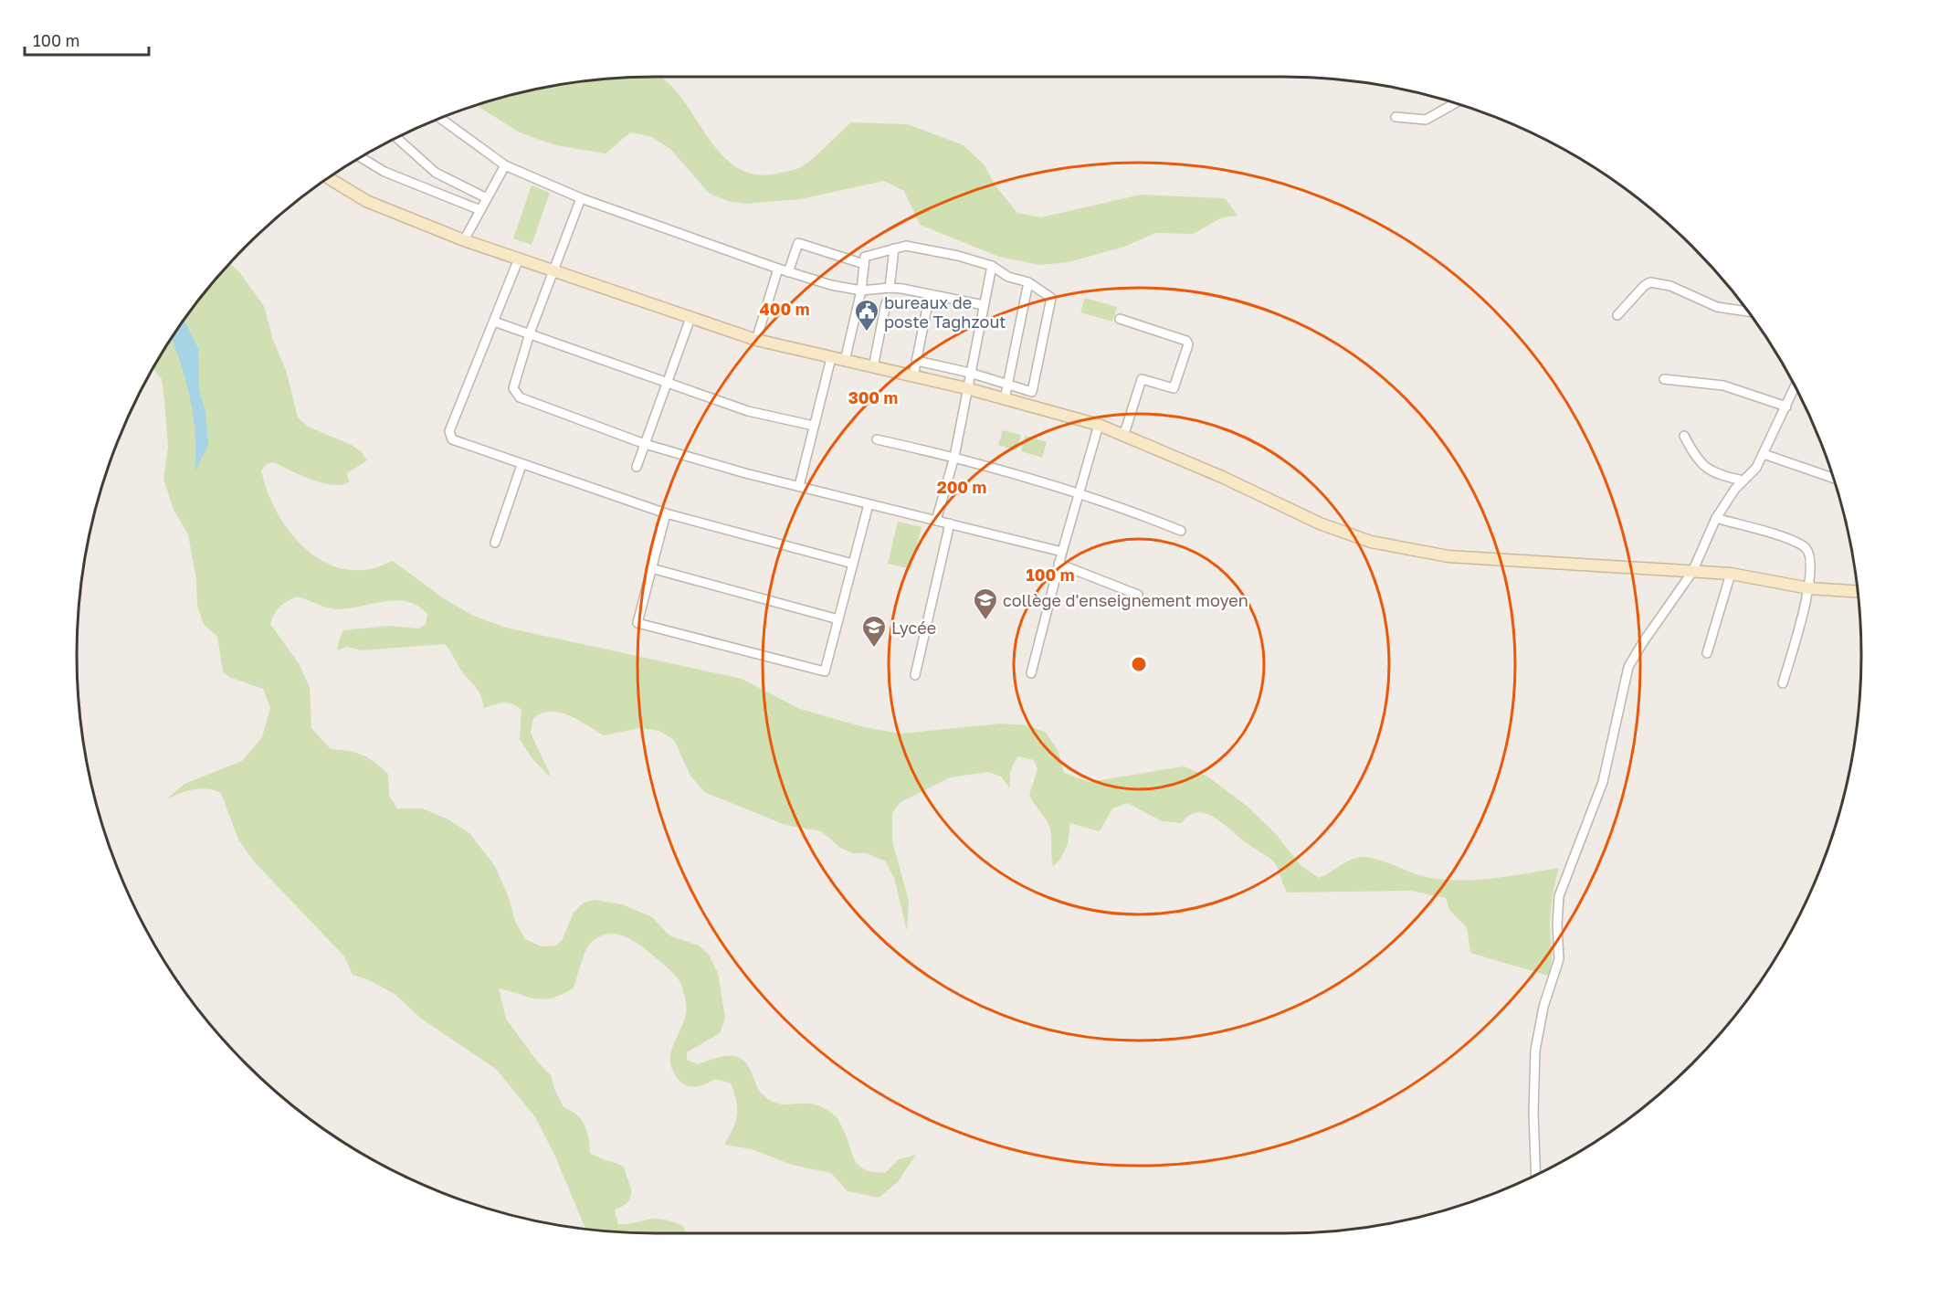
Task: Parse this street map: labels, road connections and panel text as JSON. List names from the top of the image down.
{
  "places": {
    "public building": ["bureaux de poste Taghzout"],
    "school or university": ["collège d'enseignement moyen", "Lycée"]
  },
  "scale_bar": "100 m",
  "rings": [
    "400 m",
    "300 m",
    "200 m",
    "100 m"
  ]
}
